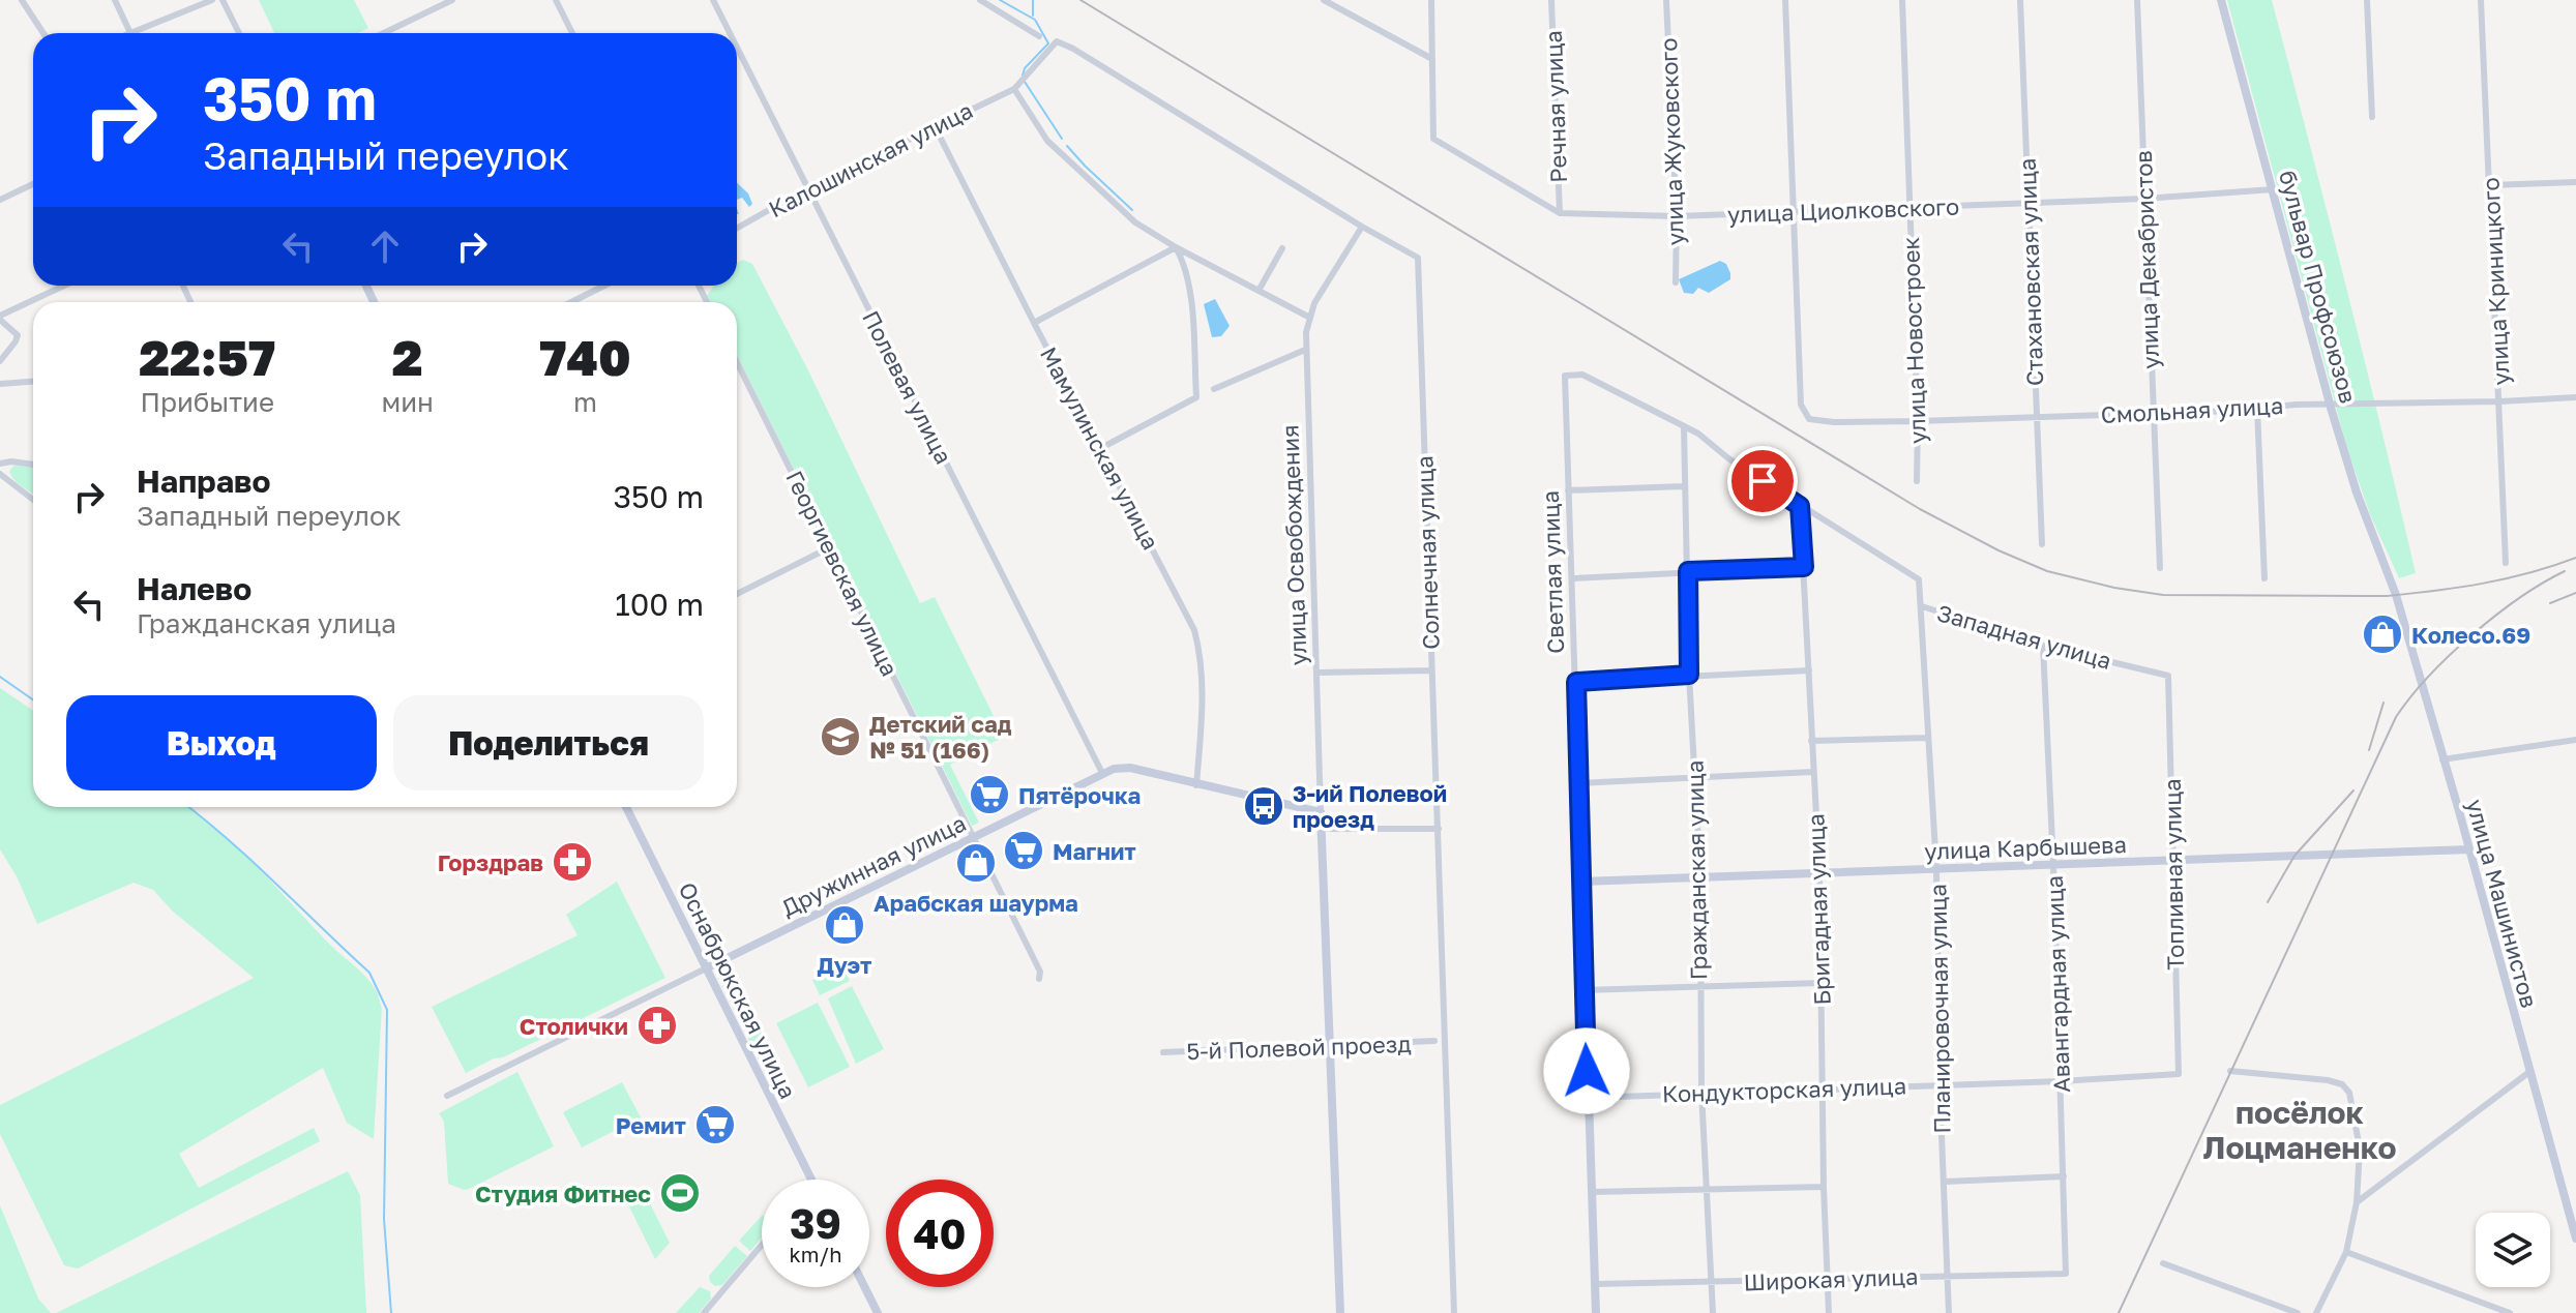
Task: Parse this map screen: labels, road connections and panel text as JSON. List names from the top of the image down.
{
  "streets": {
    "street": [
      "Речная улица",
      "улица Жуковского",
      "Калошинская улица",
      "улица Циолковского",
      "улица Декабристов",
      "Стахановская улица",
      "улица Криницкого",
      "бульвар Профсоюзов",
      "улица Новостроек",
      "Полевая улица",
      "Смольная улица",
      "Мамулинская улица",
      "улица Освобождения",
      "Солнечная улица",
      "Светлая улица",
      "Георгиевская улица",
      "Западная улица",
      "улица Карбышева",
      "Дружинная улица",
      "Гражданская улица",
      "Топливная улица",
      "улица Машинистов",
      "Бригадная улица",
      "Авангардная улица",
      "Оснабрюкская улица",
      "Планировочная улица",
      "5-й Полевой проезд",
      "Кондукторская улица",
      "Широкая улица"
    ]
  },
  "crossings": [
    ["Речная улица", "улица Циолковского"],
    ["улица Жуковского", "улица Циолковского"],
    ["Калошинская улица", "Полевая улица"],
    ["Калошинская улица", "Мамулинская улица"],
    ["Калошинская улица", "Солнечная улица"],
    ["улица Циолковского", "улица Декабристов"],
    ["улица Циолковского", "Стахановская улица"],
    ["улица Циолковского", "бульвар Профсоюзов"],
    ["улица Циолковского", "улица Новостроек"],
    ["улица Циолковского", "Смольная улица"],
    ["улица Декабристов", "Смольная улица"],
    ["Стахановская улица", "Смольная улица"],
    ["улица Криницкого", "Смольная улица"],
    ["бульвар Профсоюзов", "Смольная улица"],
    ["бульвар Профсоюзов", "улица Машинистов"],
    ["улица Новостроек", "Смольная улица"],
    ["Полевая улица", "Дружинная улица"],
    ["улица Освобождения", "5-й Полевой проезд"],
    ["Светлая улица", "Западная улица"],
    ["Светлая улица", "улица Карбышева"],
    ["Светлая улица", "Кондукторская улица"],
    ["Светлая улица", "Широкая улица"],
    ["Георгиевская улица", "Дружинная улица"],
    ["Западная улица", "Гражданская улица"],
    ["Западная улица", "Топливная улица"],
    ["Западная улица", "Бригадная улица"],
    ["Западная улица", "Авангардная улица"],
    ["Западная улица", "Планировочная улица"],
    ["улица Карбышева", "Гражданская улица"],
    ["улица Карбышева", "Топливная улица"],
    ["улица Карбышева", "улица Машинистов"],
    ["улица Карбышева", "Бригадная улица"],
    ["улица Карбышева", "Авангардная улица"],
    ["улица Карбышева", "Планировочная улица"],
    ["Дружинная улица", "Оснабрюкская улица"],
    ["Гражданская улица", "Кондукторская улица"],
    ["Гражданская улица", "Широкая улица"],
    ["Топливная улица", "Кондукторская улица"],
    ["Бригадная улица", "Кондукторская улица"],
    ["Бригадная улица", "Широкая улица"],
    ["Авангардная улица", "Кондукторская улица"],
    ["Авангардная улица", "Широкая улица"],
    ["Планировочная улица", "Кондукторская улица"],
    ["Планировочная улица", "Широкая улица"]
  ],
  "districts": ["посёлок Лоцманенко"],
  "places": {
    "shop": ["Колесо.69", "Арабская шаурма", "Дуэт"],
    "school or university": ["Детский сад № 51 (166)"],
    "supermarket": ["Пятёрочка", "Магнит", "Ремит"],
    "bus stop": ["3-ий Полевой проезд"],
    "pharmacy": ["Горздрав", "Столички"],
    "sports": ["Студия Фитнес"]
  },
  "page": {
    "turn": ["350 m", "Западный переулок"],
    "eta": [
      "22:57",
      "Прибытие",
      "2",
      "мин",
      "740",
      "m"
    ],
    "list": [
      {
        "name": "Направо",
        "note": "Западный переулок",
        "value": "350 m"
      },
      {
        "name": "Налево",
        "note": "Гражданская улица",
        "value": "100 m"
      }
    ],
    "buttons": ["Выход", "Поделиться"],
    "speed": "39 km/h",
    "limit": "40"
  }
}
